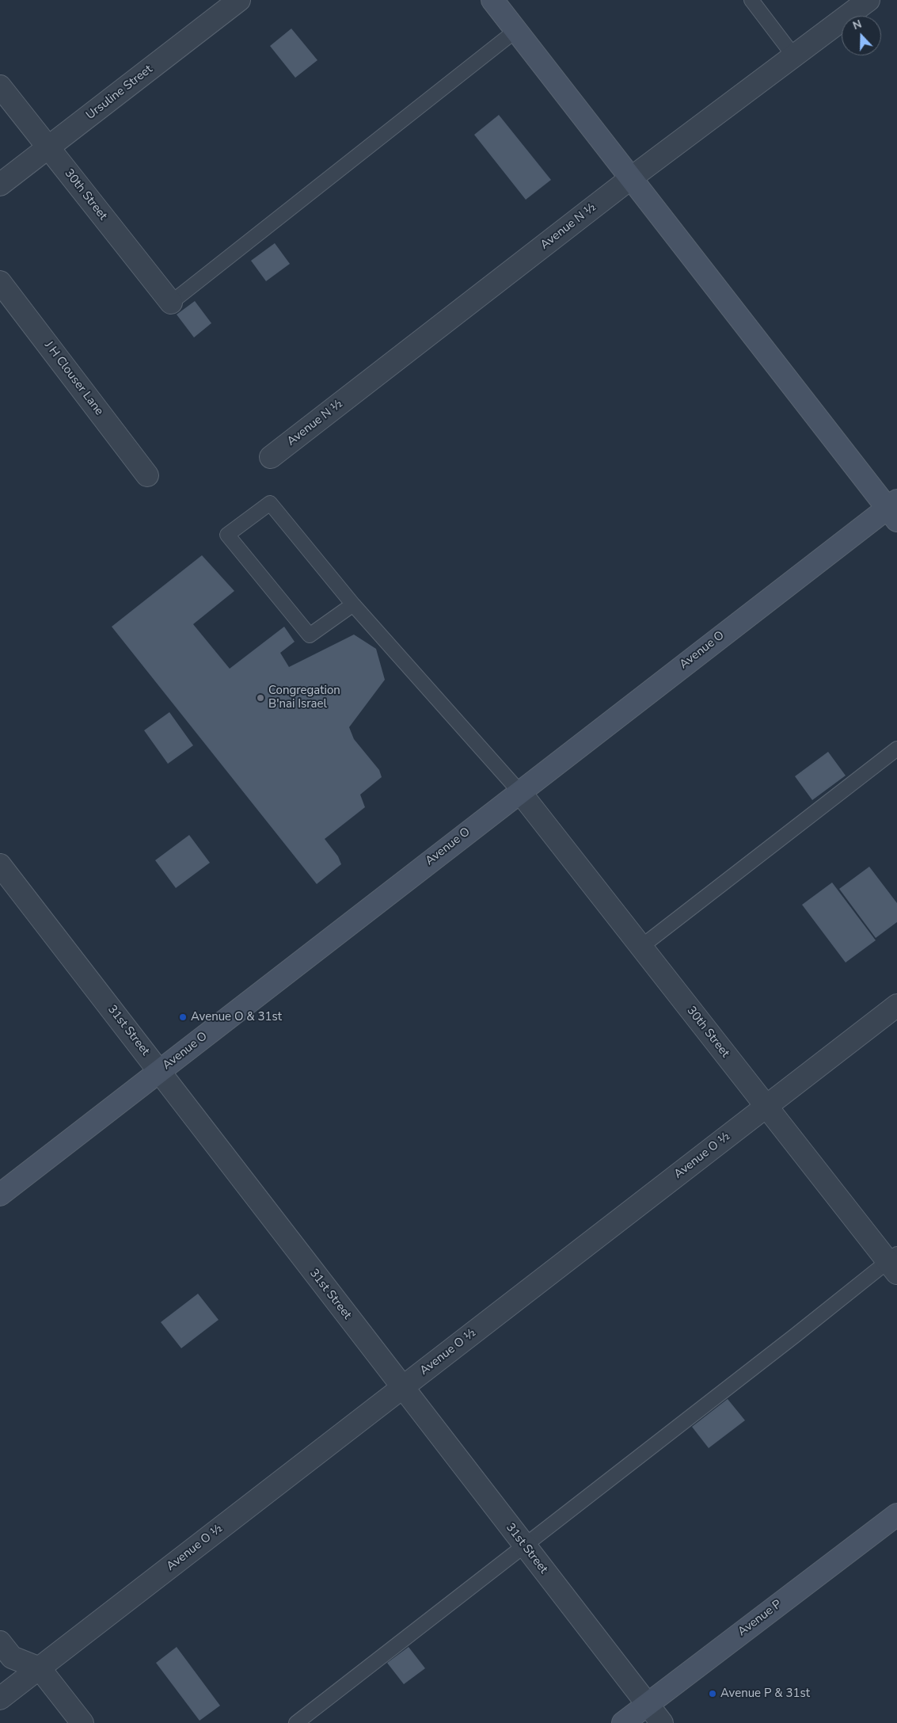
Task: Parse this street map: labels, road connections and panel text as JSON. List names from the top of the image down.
{
  "streets": {
    "main road": ["Avenue O", "Avenue P"],
    "street": [
      "Ursuline Street",
      "30th Street",
      "Avenue N ½",
      "J H Clouser Lane",
      "31st Street",
      "Avenue O ½"
    ]
  },
  "crossings": [
    ["Ursuline Street", "30th Street"],
    ["30th Street", "Avenue O"],
    ["30th Street", "Avenue O ½"],
    ["Avenue O", "31st Street"],
    ["31st Street", "Avenue O ½"],
    ["31st Street", "Avenue P"]
  ],
  "places": ["Congregation B'nai Israel", "Avenue O & 31st", "Avenue P & 31st"],
  "north": "top"
}
